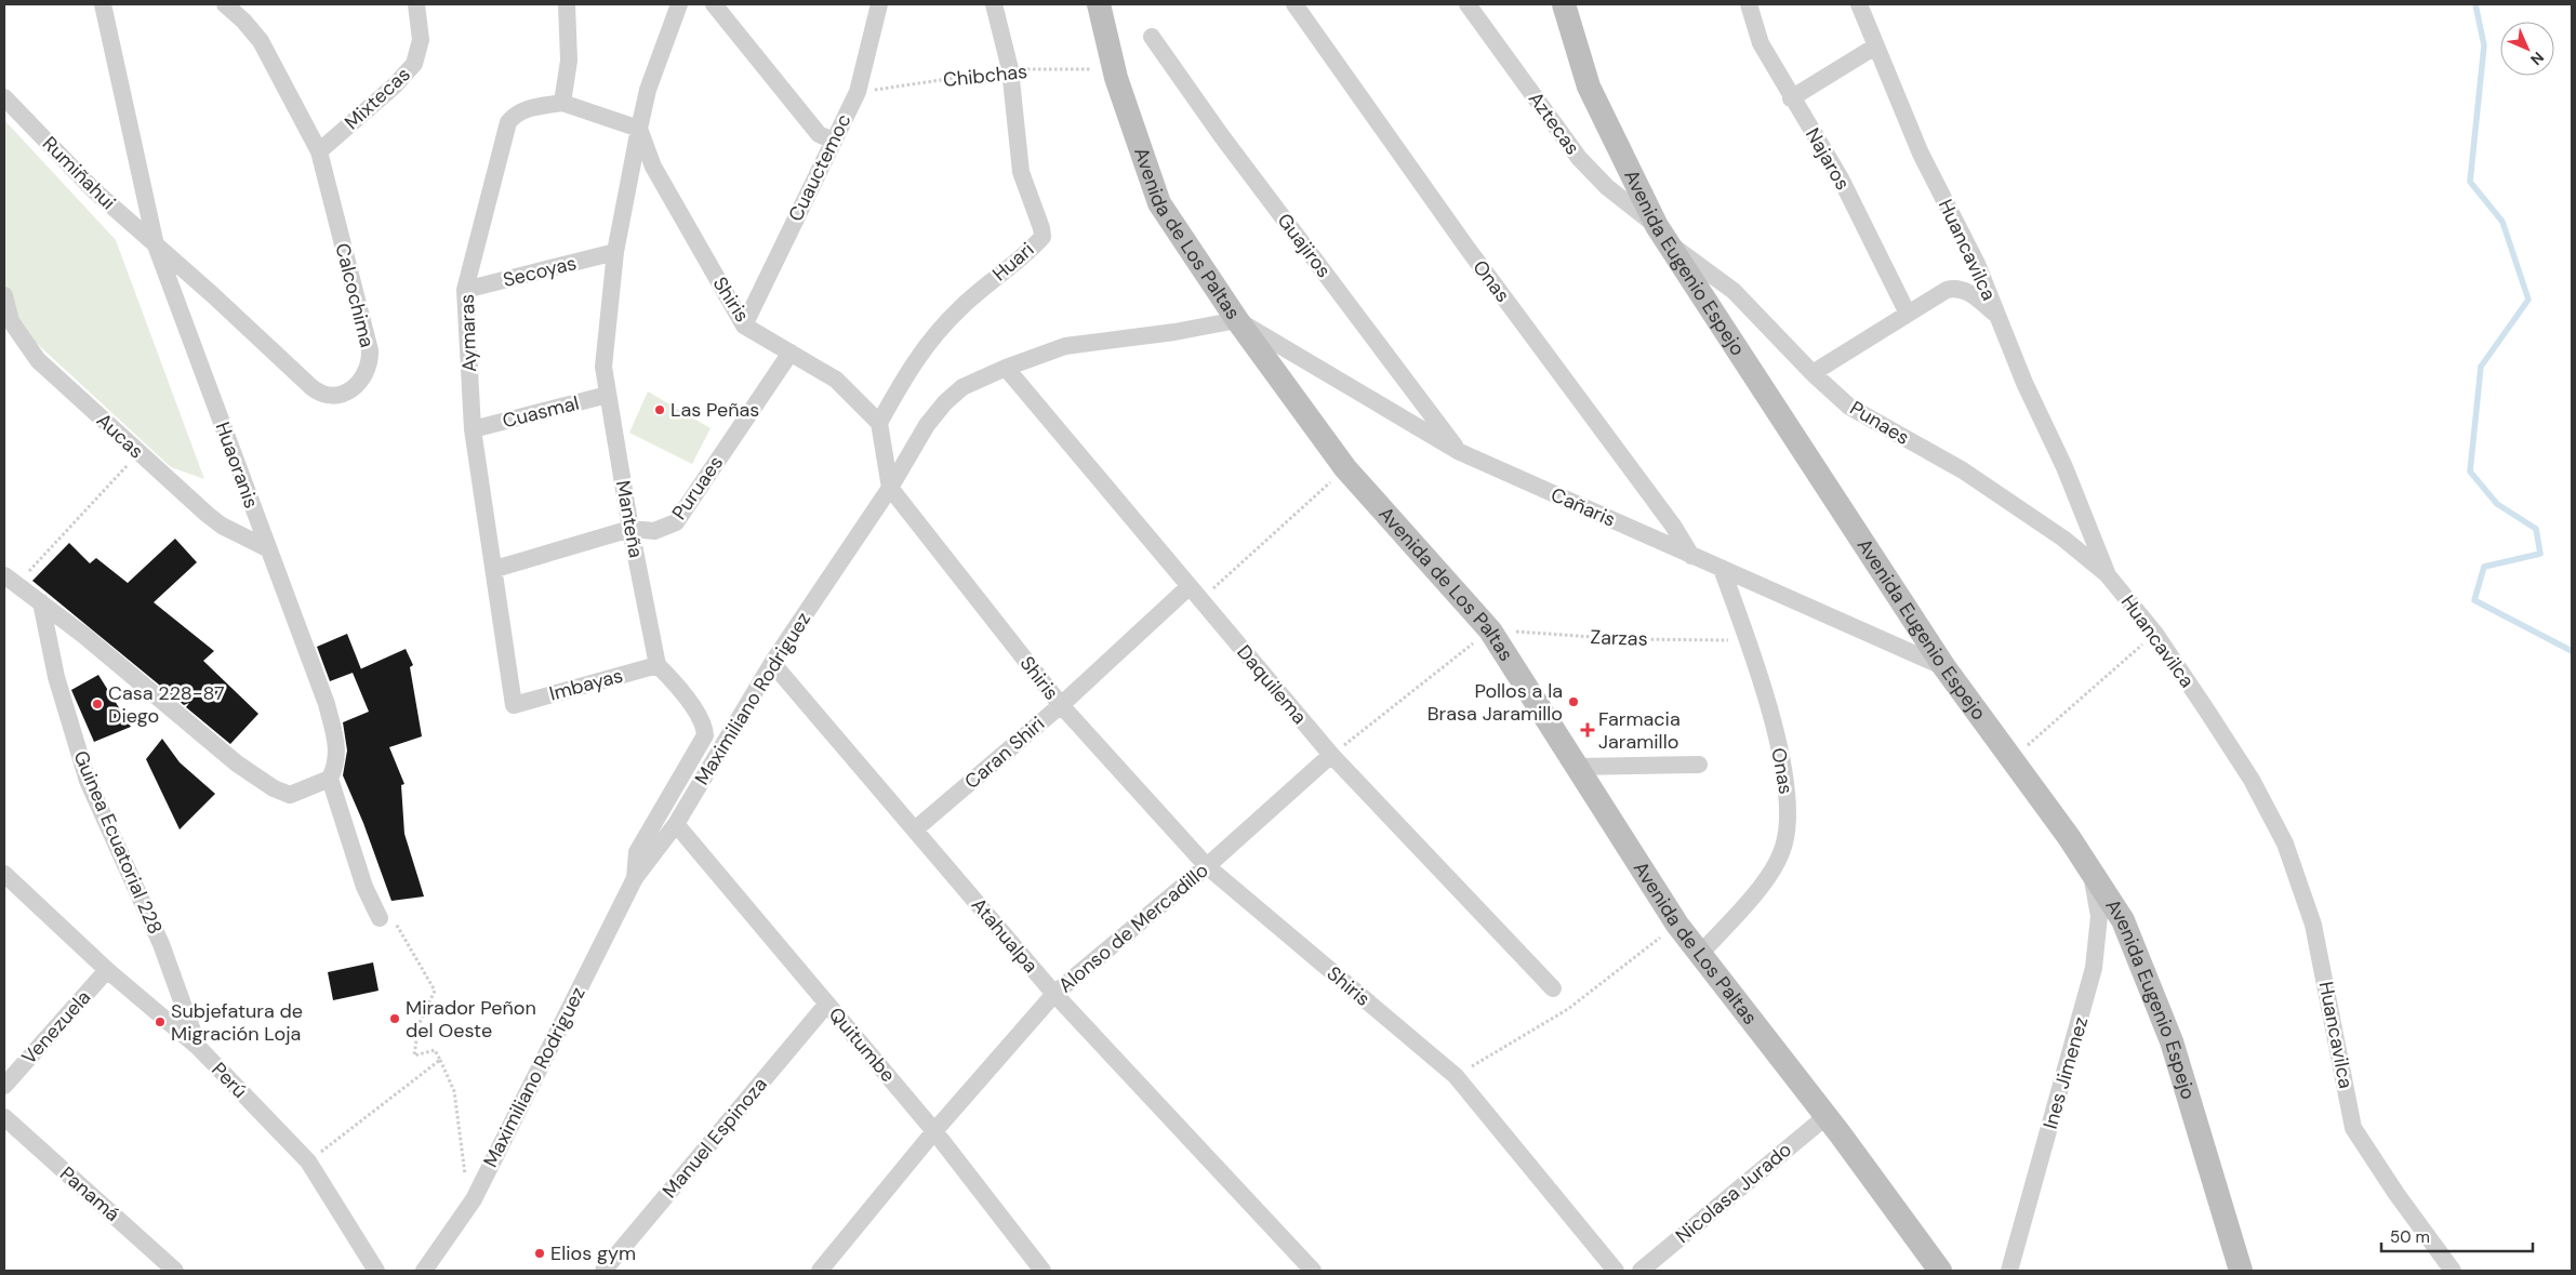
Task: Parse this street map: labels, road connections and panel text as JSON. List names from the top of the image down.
{
  "streets": {
    "main road": ["Avenida de Los Paltas", "Avenida Eugenio Espejo"],
    "street": [
      "Mixtecas",
      "Aztecas",
      "Najaros",
      "Cuauctemoc",
      "Rumiñahui",
      "Guajiros",
      "Huancavilca",
      "Huari",
      "Secoyas",
      "Onas",
      "Calcochima",
      "Shiris",
      "Aymaras",
      "Cuasmal",
      "Punaes",
      "Aucas",
      "Huaoranis",
      "Puruaes",
      "Cañaris",
      "Manteña",
      "Imbayas",
      "Daquilema",
      "Maximiliano Rodriguez",
      "Caran Shiri",
      "Guinea Ecuatorial 228",
      "Alonso de Mercadillo",
      "Atahualpa",
      "Venezuela",
      "Quitumbe",
      "Ines Jimenez",
      "Perú",
      "Manuel Espinoza",
      "Nicolasa Jurado",
      "Panamá"
    ],
    "path": ["Chibchas", "Zarzas"]
  },
  "crossings": [
    ["Chibchas", "Cuauctemoc"],
    ["Chibchas", "Avenida de Los Paltas"],
    ["Chibchas", "Huari"],
    ["Mixtecas", "Calcochima"],
    ["Aztecas", "Avenida Eugenio Espejo"],
    ["Cuauctemoc", "Shiris"],
    ["Rumiñahui", "Calcochima"],
    ["Rumiñahui", "Huaoranis"],
    ["Avenida de Los Paltas", "Onas"],
    ["Avenida de Los Paltas", "Cañaris"],
    ["Avenida de Los Paltas", "Zarzas"],
    ["Avenida de Los Paltas", "Maximiliano Rodriguez"],
    ["Avenida de Los Paltas", "Nicolasa Jurado"],
    ["Guajiros", "Cañaris"],
    ["Huancavilca", "Punaes"],
    ["Huari", "Shiris"],
    ["Avenida Eugenio Espejo", "Punaes"],
    ["Avenida Eugenio Espejo", "Cañaris"],
    ["Avenida Eugenio Espejo", "Ines Jimenez"],
    ["Secoyas", "Aymaras"],
    ["Secoyas", "Manteña"],
    ["Onas", "Cañaris"],
    ["Onas", "Zarzas"],
    ["Calcochima", "Huaoranis"],
    ["Shiris", "Puruaes"],
    ["Shiris", "Manteña"],
    ["Shiris", "Maximiliano Rodriguez"],
    ["Shiris", "Caran Shiri"],
    ["Shiris", "Alonso de Mercadillo"],
    ["Aymaras", "Cuasmal"],
    ["Aymaras", "Puruaes"],
    ["Aymaras", "Imbayas"],
    ["Cuasmal", "Manteña"],
    ["Aucas", "Huaoranis"],
    ["Puruaes", "Manteña"],
    ["Cañaris", "Maximiliano Rodriguez"],
    ["Manteña", "Imbayas"],
    ["Daquilema", "Maximiliano Rodriguez"],
    ["Daquilema", "Caran Shiri"],
    ["Daquilema", "Alonso de Mercadillo"],
    ["Maximiliano Rodriguez", "Atahualpa"],
    ["Maximiliano Rodriguez", "Quitumbe"],
    ["Caran Shiri", "Atahualpa"],
    ["Guinea Ecuatorial 228", "Perú"],
    ["Alonso de Mercadillo", "Atahualpa"],
    ["Alonso de Mercadillo", "Quitumbe"],
    ["Venezuela", "Perú"],
    ["Quitumbe", "Manuel Espinoza"]
  ],
  "places": {
    "other": [
      "Las Peñas",
      "Pollos a la Brasa Jaramillo",
      "Casa 228-87 Diego",
      "Mirador Peñon del Oeste",
      "Subjefatura de Migración Loja",
      "Elios gym"
    ],
    "health": ["Farmacia Jaramillo"]
  },
  "scale_bar": "50 m",
  "north": "bottom right"
}
